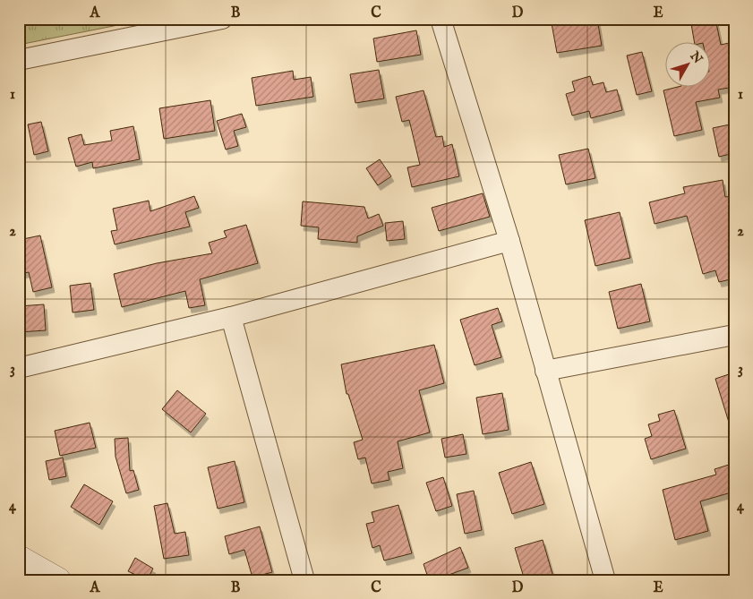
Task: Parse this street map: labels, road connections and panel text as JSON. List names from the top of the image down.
{
  "north": "top right",
  "grid": {
    "columns": [
      "A",
      "B",
      "C",
      "D",
      "E"
    ],
    "rows": [
      "1",
      "2",
      "3",
      "4"
    ]
  }
}
